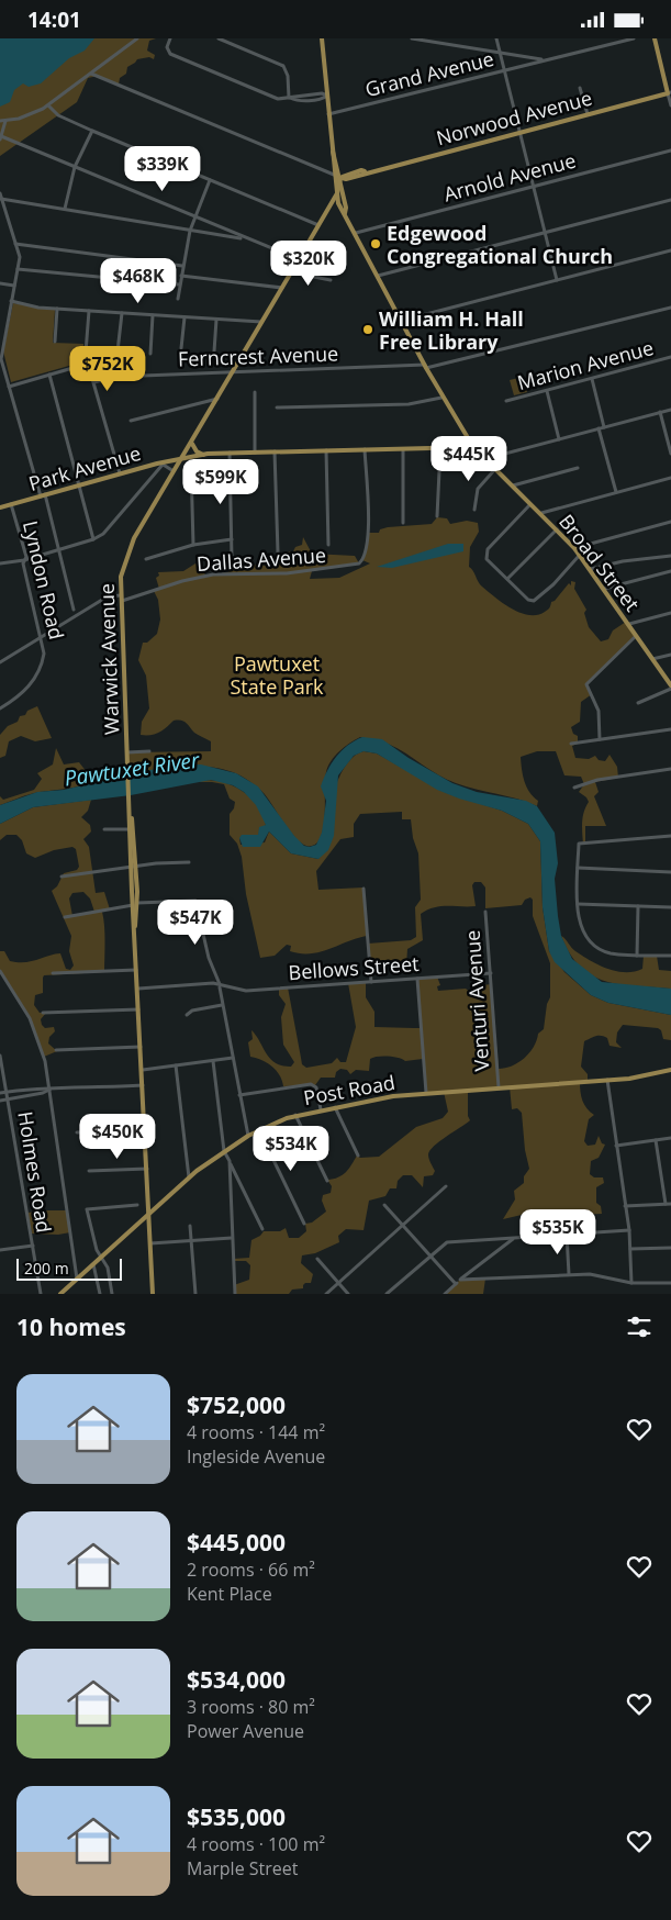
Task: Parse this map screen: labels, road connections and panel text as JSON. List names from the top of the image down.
{
  "streets": {
    "main road": [
      "Norwood Avenue",
      "Park Avenue",
      "Broad Street",
      "Warwick Avenue",
      "Post Road"
    ],
    "street": [
      "Grand Avenue",
      "Arnold Avenue",
      "Ferncrest Avenue",
      "Marion Avenue",
      "Dallas Avenue",
      "Lyndon Road",
      "Bellows Street",
      "Venturi Avenue",
      "Holmes Road"
    ]
  },
  "crossings": [
    ["Grand Avenue", "Broad Street"],
    ["Norwood Avenue", "Broad Street"],
    ["Norwood Avenue", "Warwick Avenue"],
    ["Arnold Avenue", "Broad Street"],
    ["Ferncrest Avenue", "Broad Street"],
    ["Ferncrest Avenue", "Warwick Avenue"],
    ["Park Avenue", "Dallas Avenue"],
    ["Park Avenue", "Broad Street"],
    ["Park Avenue", "Lyndon Road"],
    ["Park Avenue", "Warwick Avenue"],
    ["Dallas Avenue", "Warwick Avenue"],
    ["Broad Street", "Warwick Avenue"],
    ["Bellows Street", "Venturi Avenue"],
    ["Venturi Avenue", "Post Road"]
  ],
  "water": ["Pawtuxet River"],
  "parks": ["Pawtuxet State Park"],
  "places": ["Edgewood Congregational Church", "William H. Hall Free Library"],
  "scale_bar": "200 m",
  "page": {
    "status": "14:01",
    "price": [
      "$339K",
      "$320K",
      "$468K",
      "$752K",
      "$445K",
      "$599K",
      "$547K",
      "$450K",
      "$534K",
      "$535K"
    ],
    "scale": "200 m",
    "heading": "10 homes",
    "list": [
      {
        "name": "$752,000",
        "note": "4 rooms · 144 m² · Ingleside Avenue"
      },
      {
        "name": "$445,000",
        "note": "2 rooms · 66 m² · Kent Place"
      },
      {
        "name": "$534,000",
        "note": "3 rooms · 80 m² · Power Avenue"
      },
      {
        "name": "$535,000",
        "note": "4 rooms · 100 m² · Marple Street"
      }
    ]
  }
}
